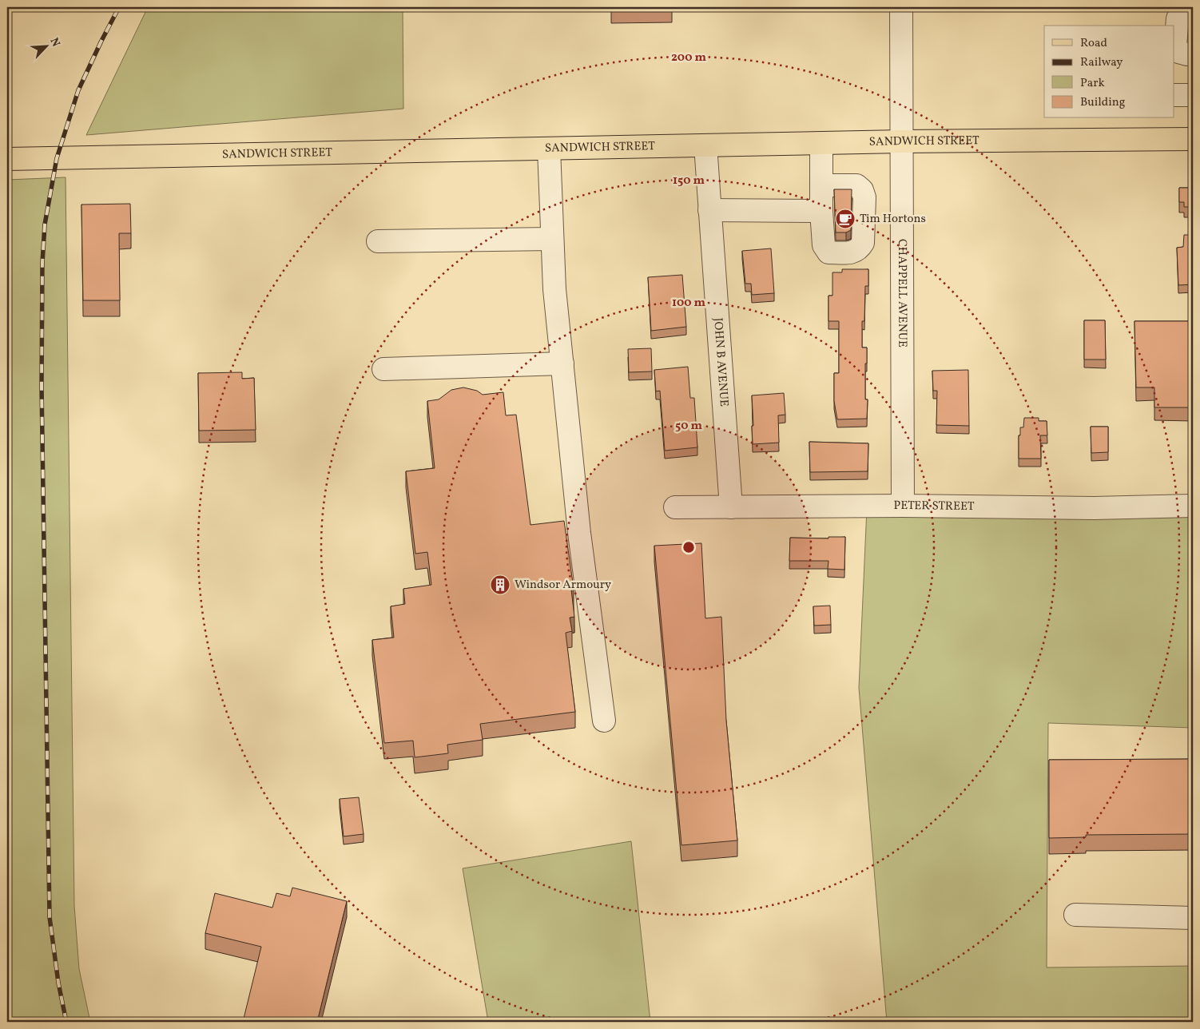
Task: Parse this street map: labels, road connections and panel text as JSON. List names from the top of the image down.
{
  "streets": {
    "main road": ["SANDWICH STREET"],
    "street": ["CHAPPELL AVENUE", "JOHN B AVENUE", "PETER STREET"]
  },
  "crossings": [
    ["SANDWICH STREET", "CHAPPELL AVENUE"],
    ["SANDWICH STREET", "JOHN B AVENUE"],
    ["CHAPPELL AVENUE", "PETER STREET"],
    ["JOHN B AVENUE", "PETER STREET"]
  ],
  "places": {
    "cafe": ["Tim Hortons"],
    "building": ["Windsor Armoury"]
  },
  "legend": [
    "Road",
    "Railway",
    "Park",
    "Building"
  ],
  "north": "top right",
  "rings": [
    "200 m",
    "150 m",
    "100 m",
    "50 m"
  ]
}
